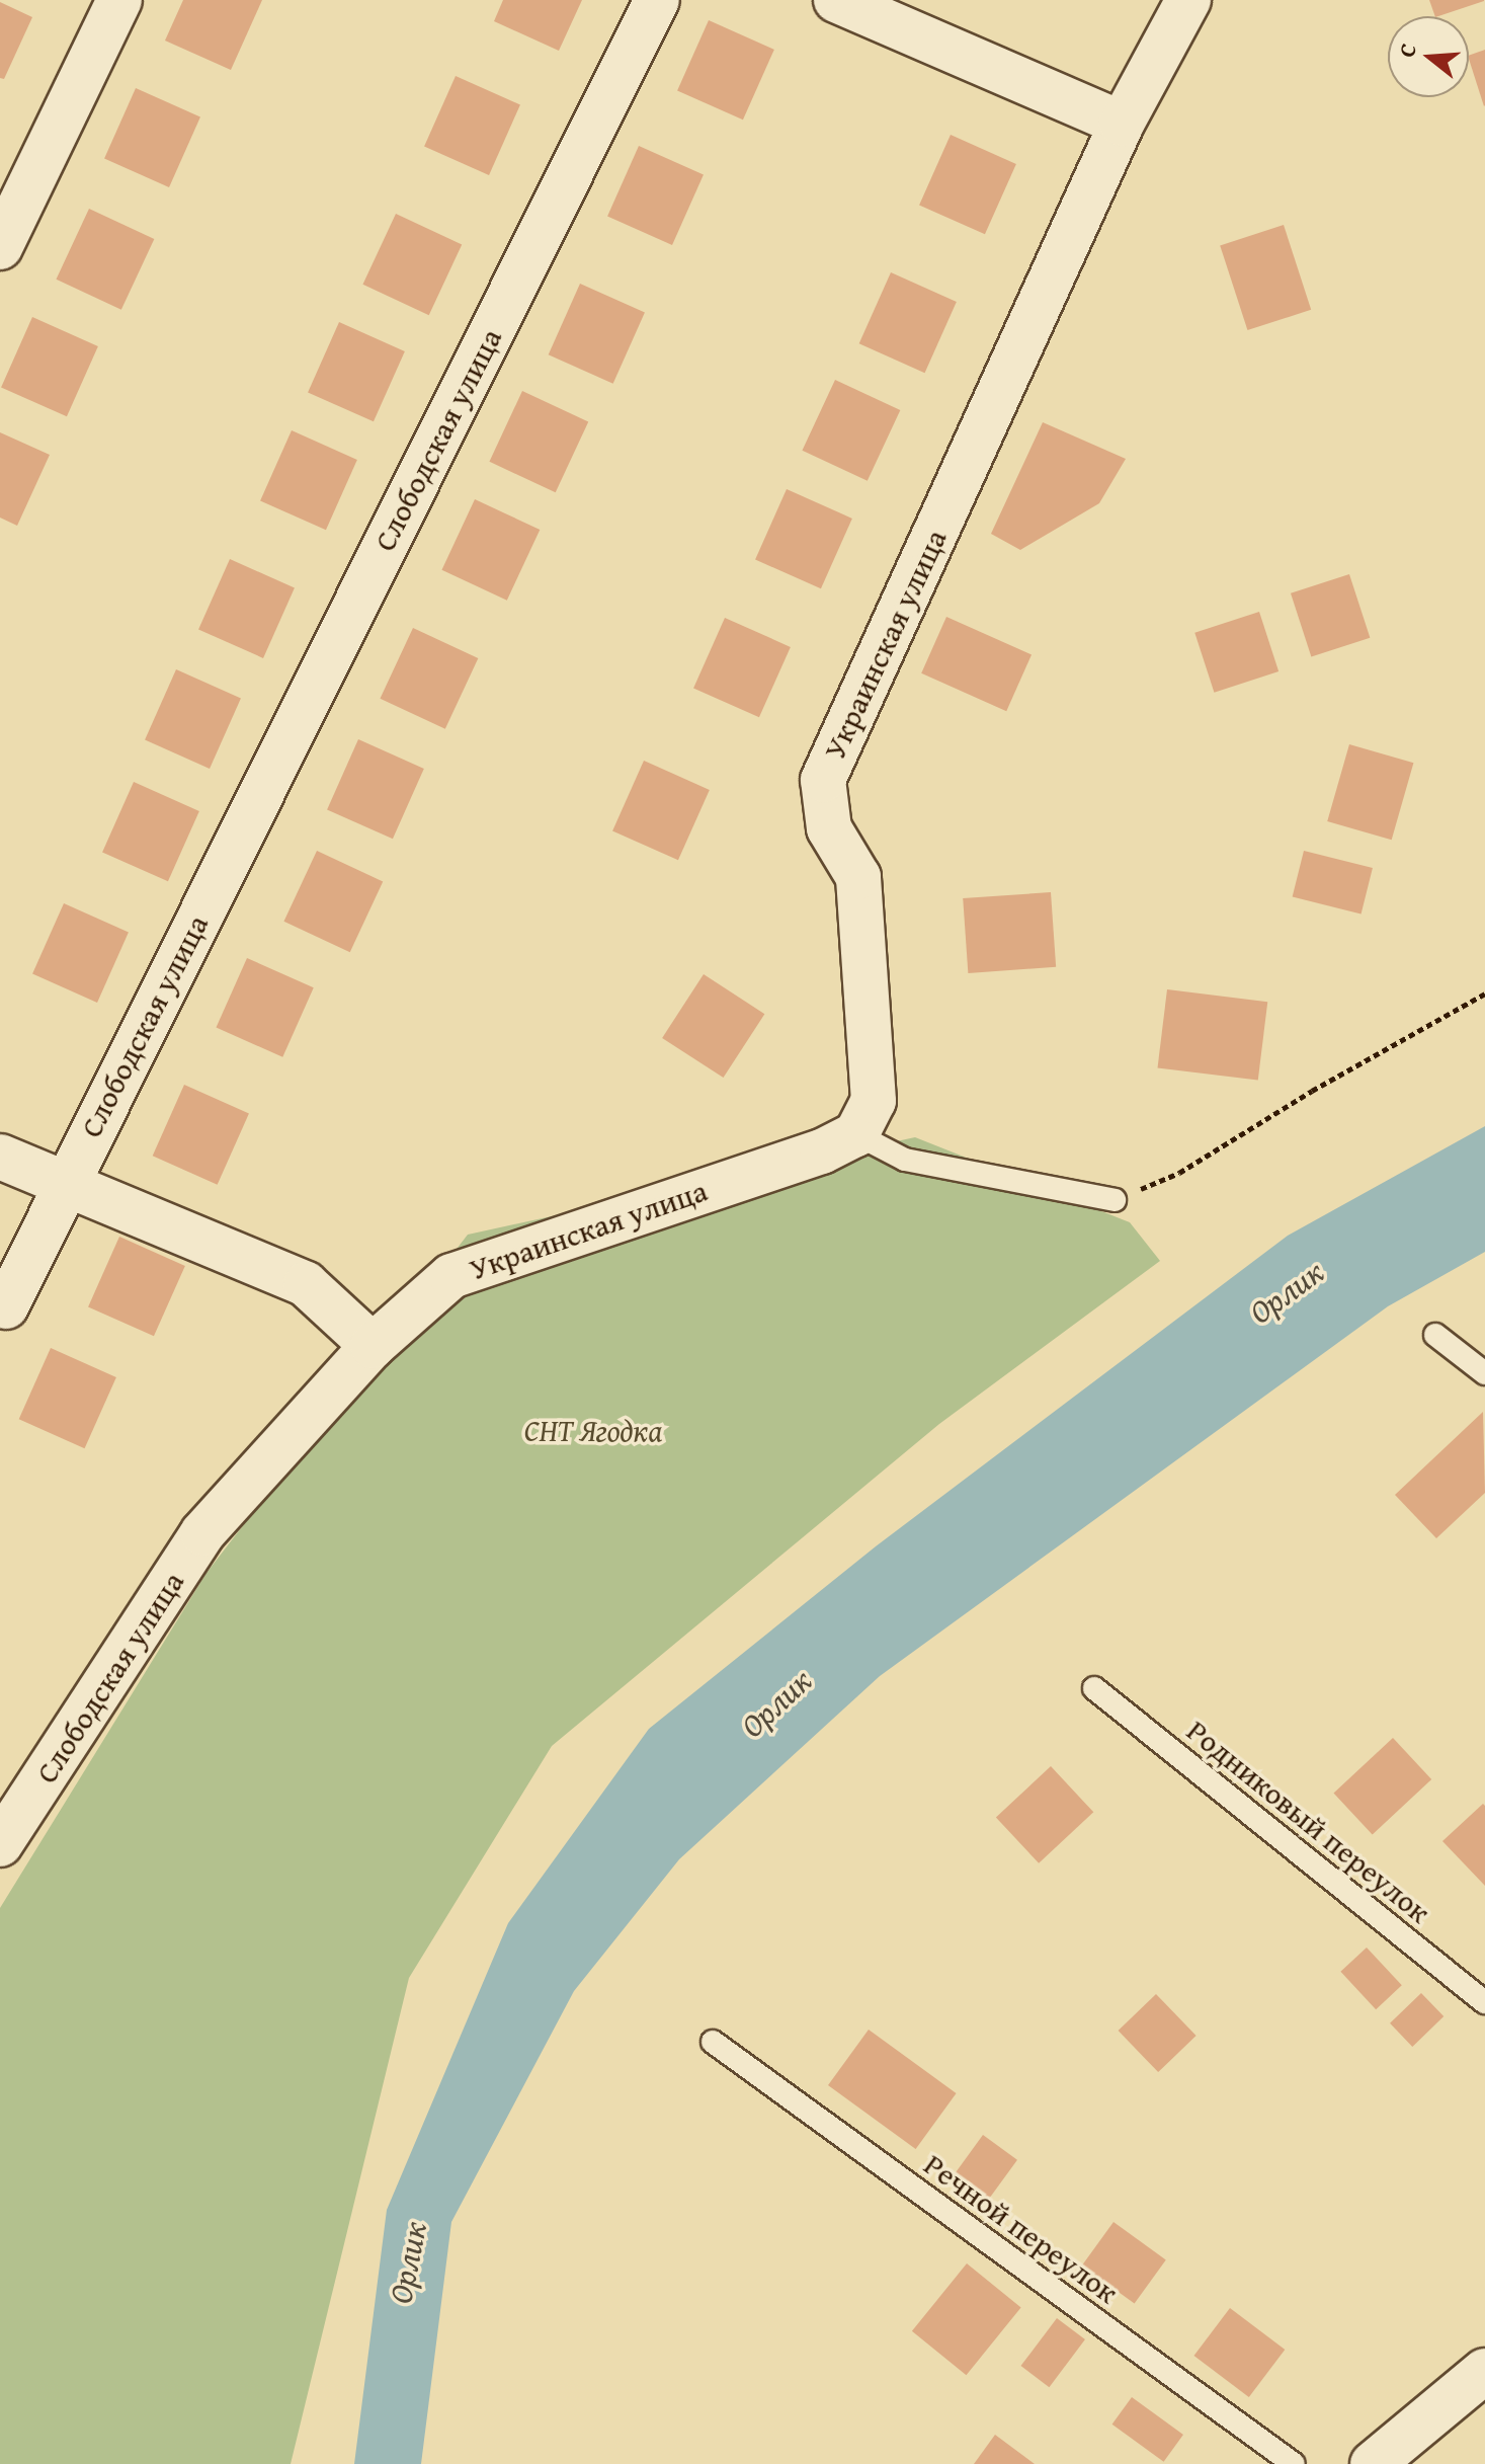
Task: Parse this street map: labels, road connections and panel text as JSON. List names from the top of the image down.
{
  "streets": {
    "street": ["Слободская улица", "Украинская улица"],
    "lane": ["Родниковый переулок", "Речной переулок"]
  },
  "crossings": [
    ["Слободская улица", "Украинская улица"]
  ],
  "water": ["Орлик"],
  "parks": ["СНТ Ягодка"],
  "north": "left"
}
